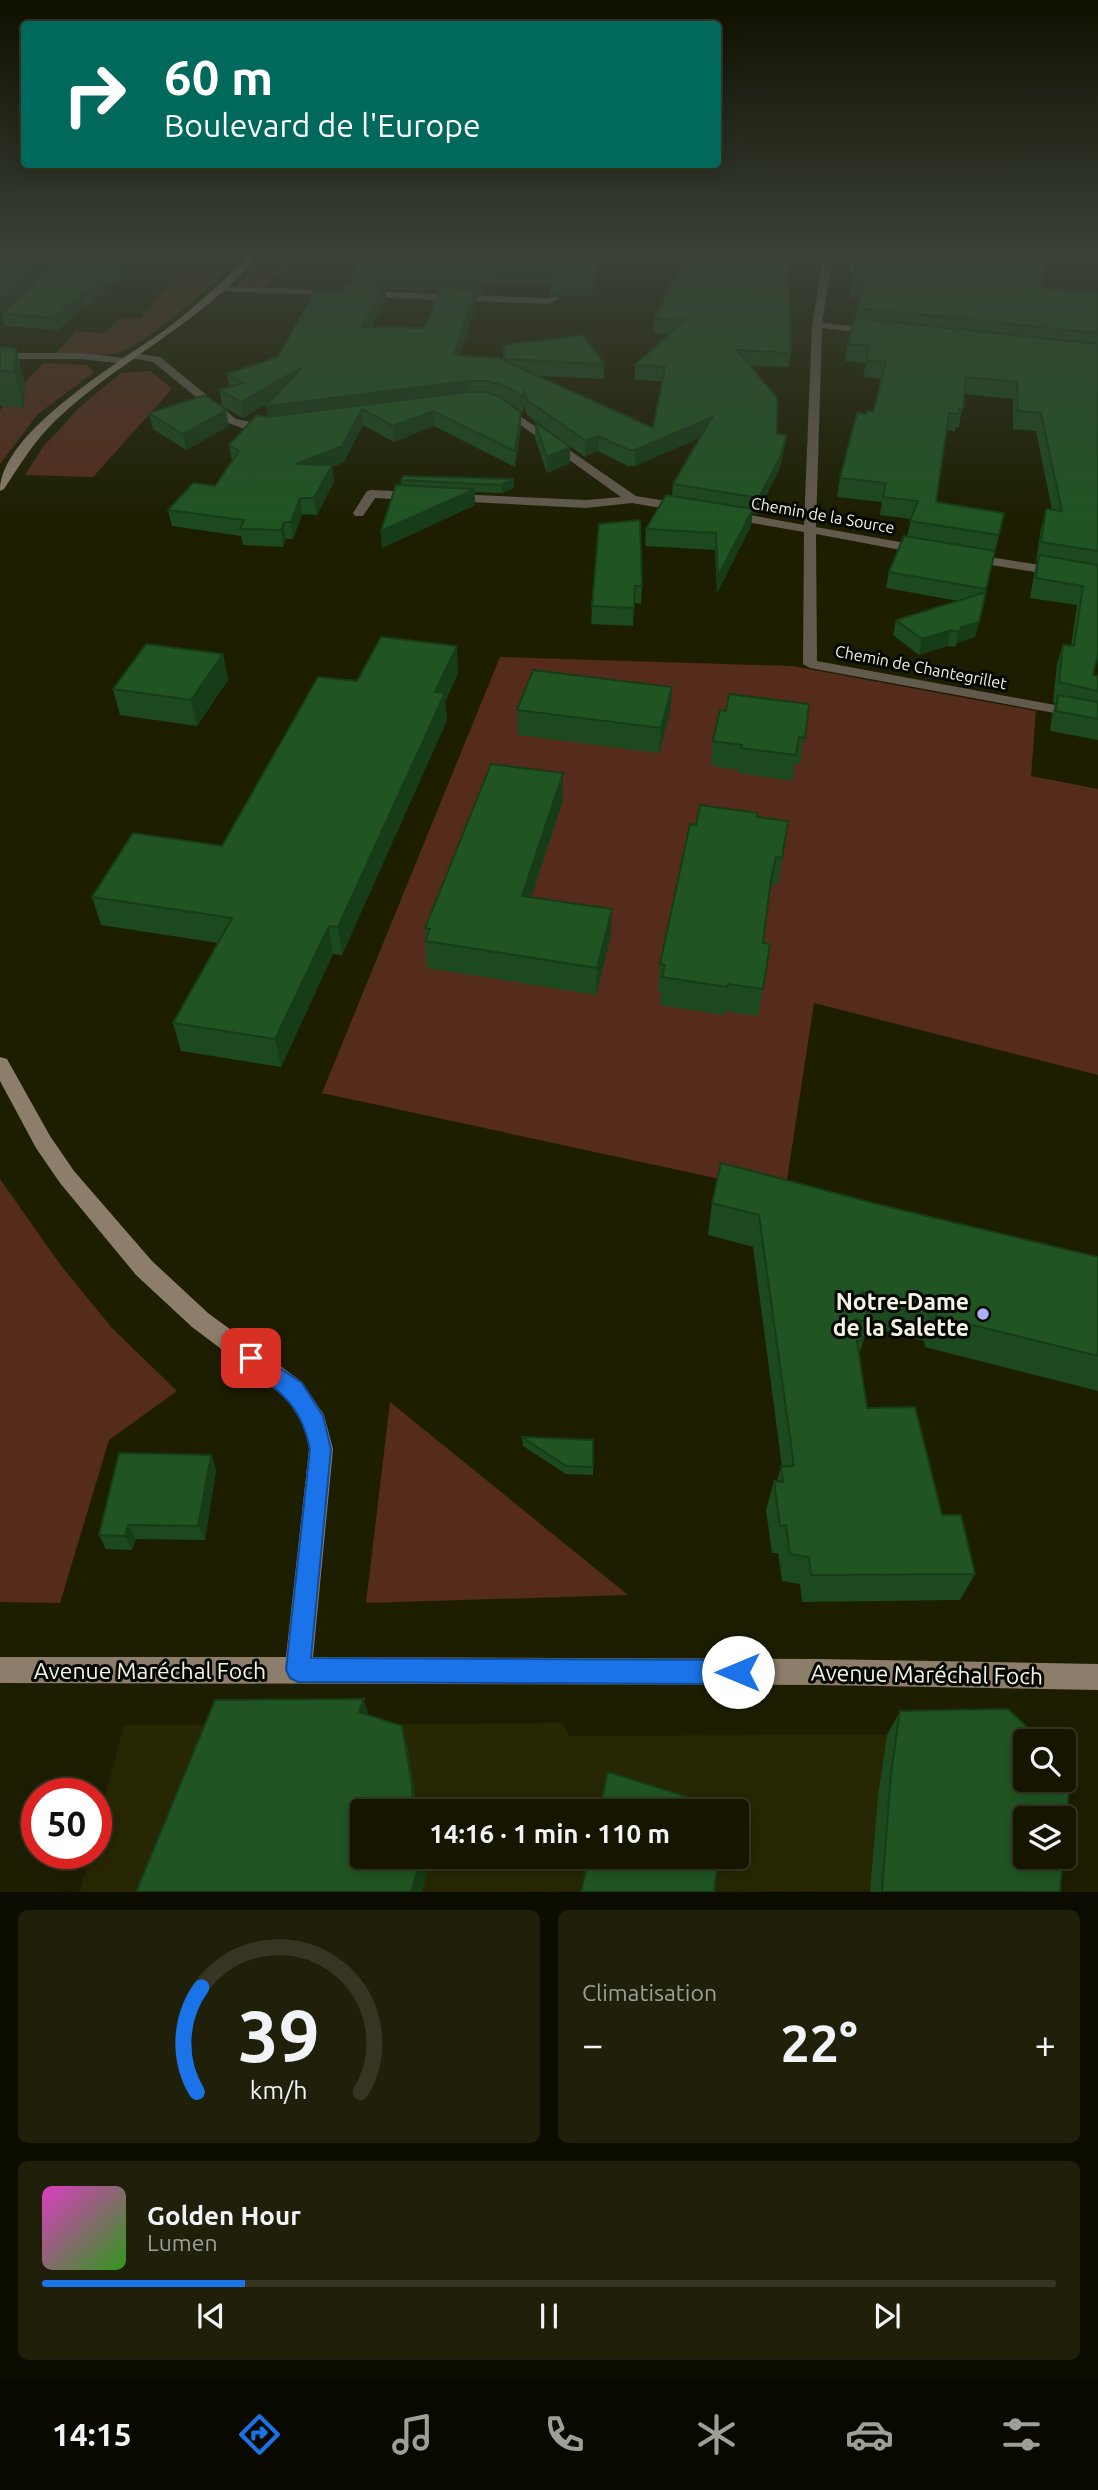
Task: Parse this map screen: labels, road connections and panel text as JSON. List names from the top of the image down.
{
  "streets": {
    "street": ["Chemin de la Source", "Chemin de Chantegrillet", "Avenue Maréchal Foch"]
  },
  "crossings": [
    ["Chemin de la Source", "Chemin de Chantegrillet"]
  ],
  "places": ["Notre-Dame de la Salette"],
  "page": {
    "turn": ["60 m", "Boulevard de l'Europe"],
    "limit": "50",
    "trip": "14:16 · 1 min · 110 m",
    "tile": "Climatisation",
    "heat": ["−", "22°", "+"],
    "song": ["Golden Hour", "Lumen"],
    "tabs": "14:15",
    "gauge": ["39", "km/h"]
  }
}
